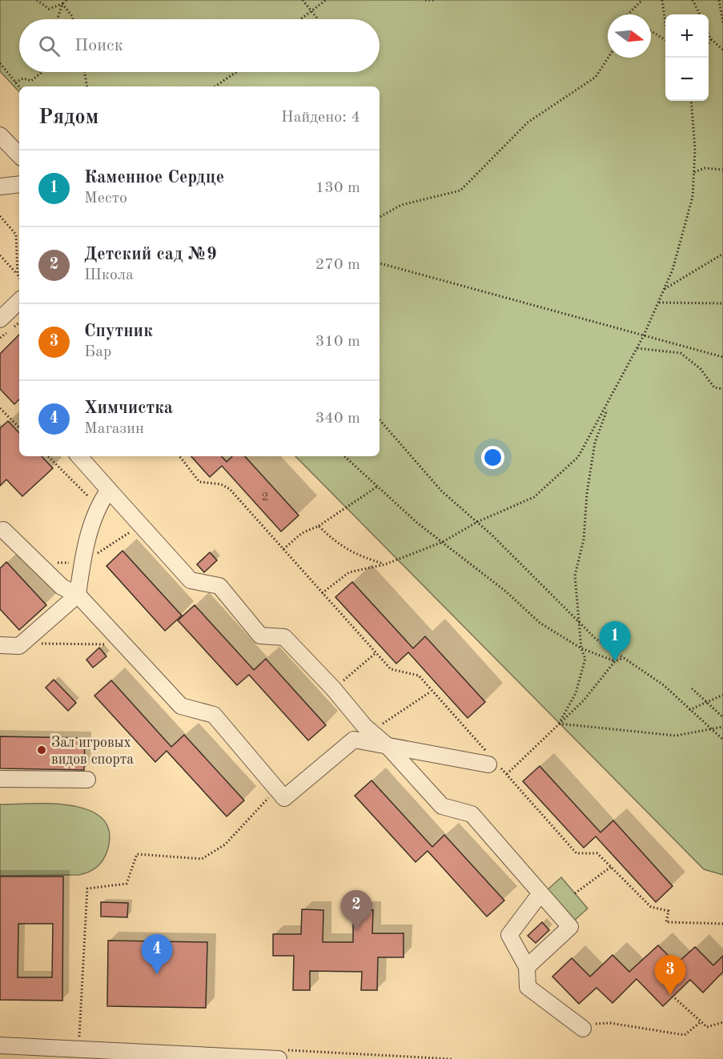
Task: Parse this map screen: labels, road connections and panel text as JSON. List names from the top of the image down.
{
  "places": ["Зал игровых видов спорта"],
  "house_numbers": ["2"],
  "north": "right",
  "page": {
    "map_buttons": ["+", "−"],
    "search": "Поиск",
    "heading": ["Рядом", "Найдено: 4"],
    "list": [
      {
        "mark": "1",
        "name": "Каменное Сердце",
        "note": "Место",
        "value": "130 m"
      },
      {
        "mark": "2",
        "name": "Детский сад №9",
        "note": "Школа",
        "value": "270 m"
      },
      {
        "mark": "3",
        "name": "Спутник",
        "note": "Бар",
        "value": "310 m"
      },
      {
        "mark": "4",
        "name": "Химчистка",
        "note": "Магазин",
        "value": "340 m"
      }
    ],
    "pins": [
      "1",
      "2",
      "4",
      "3"
    ]
  }
}
